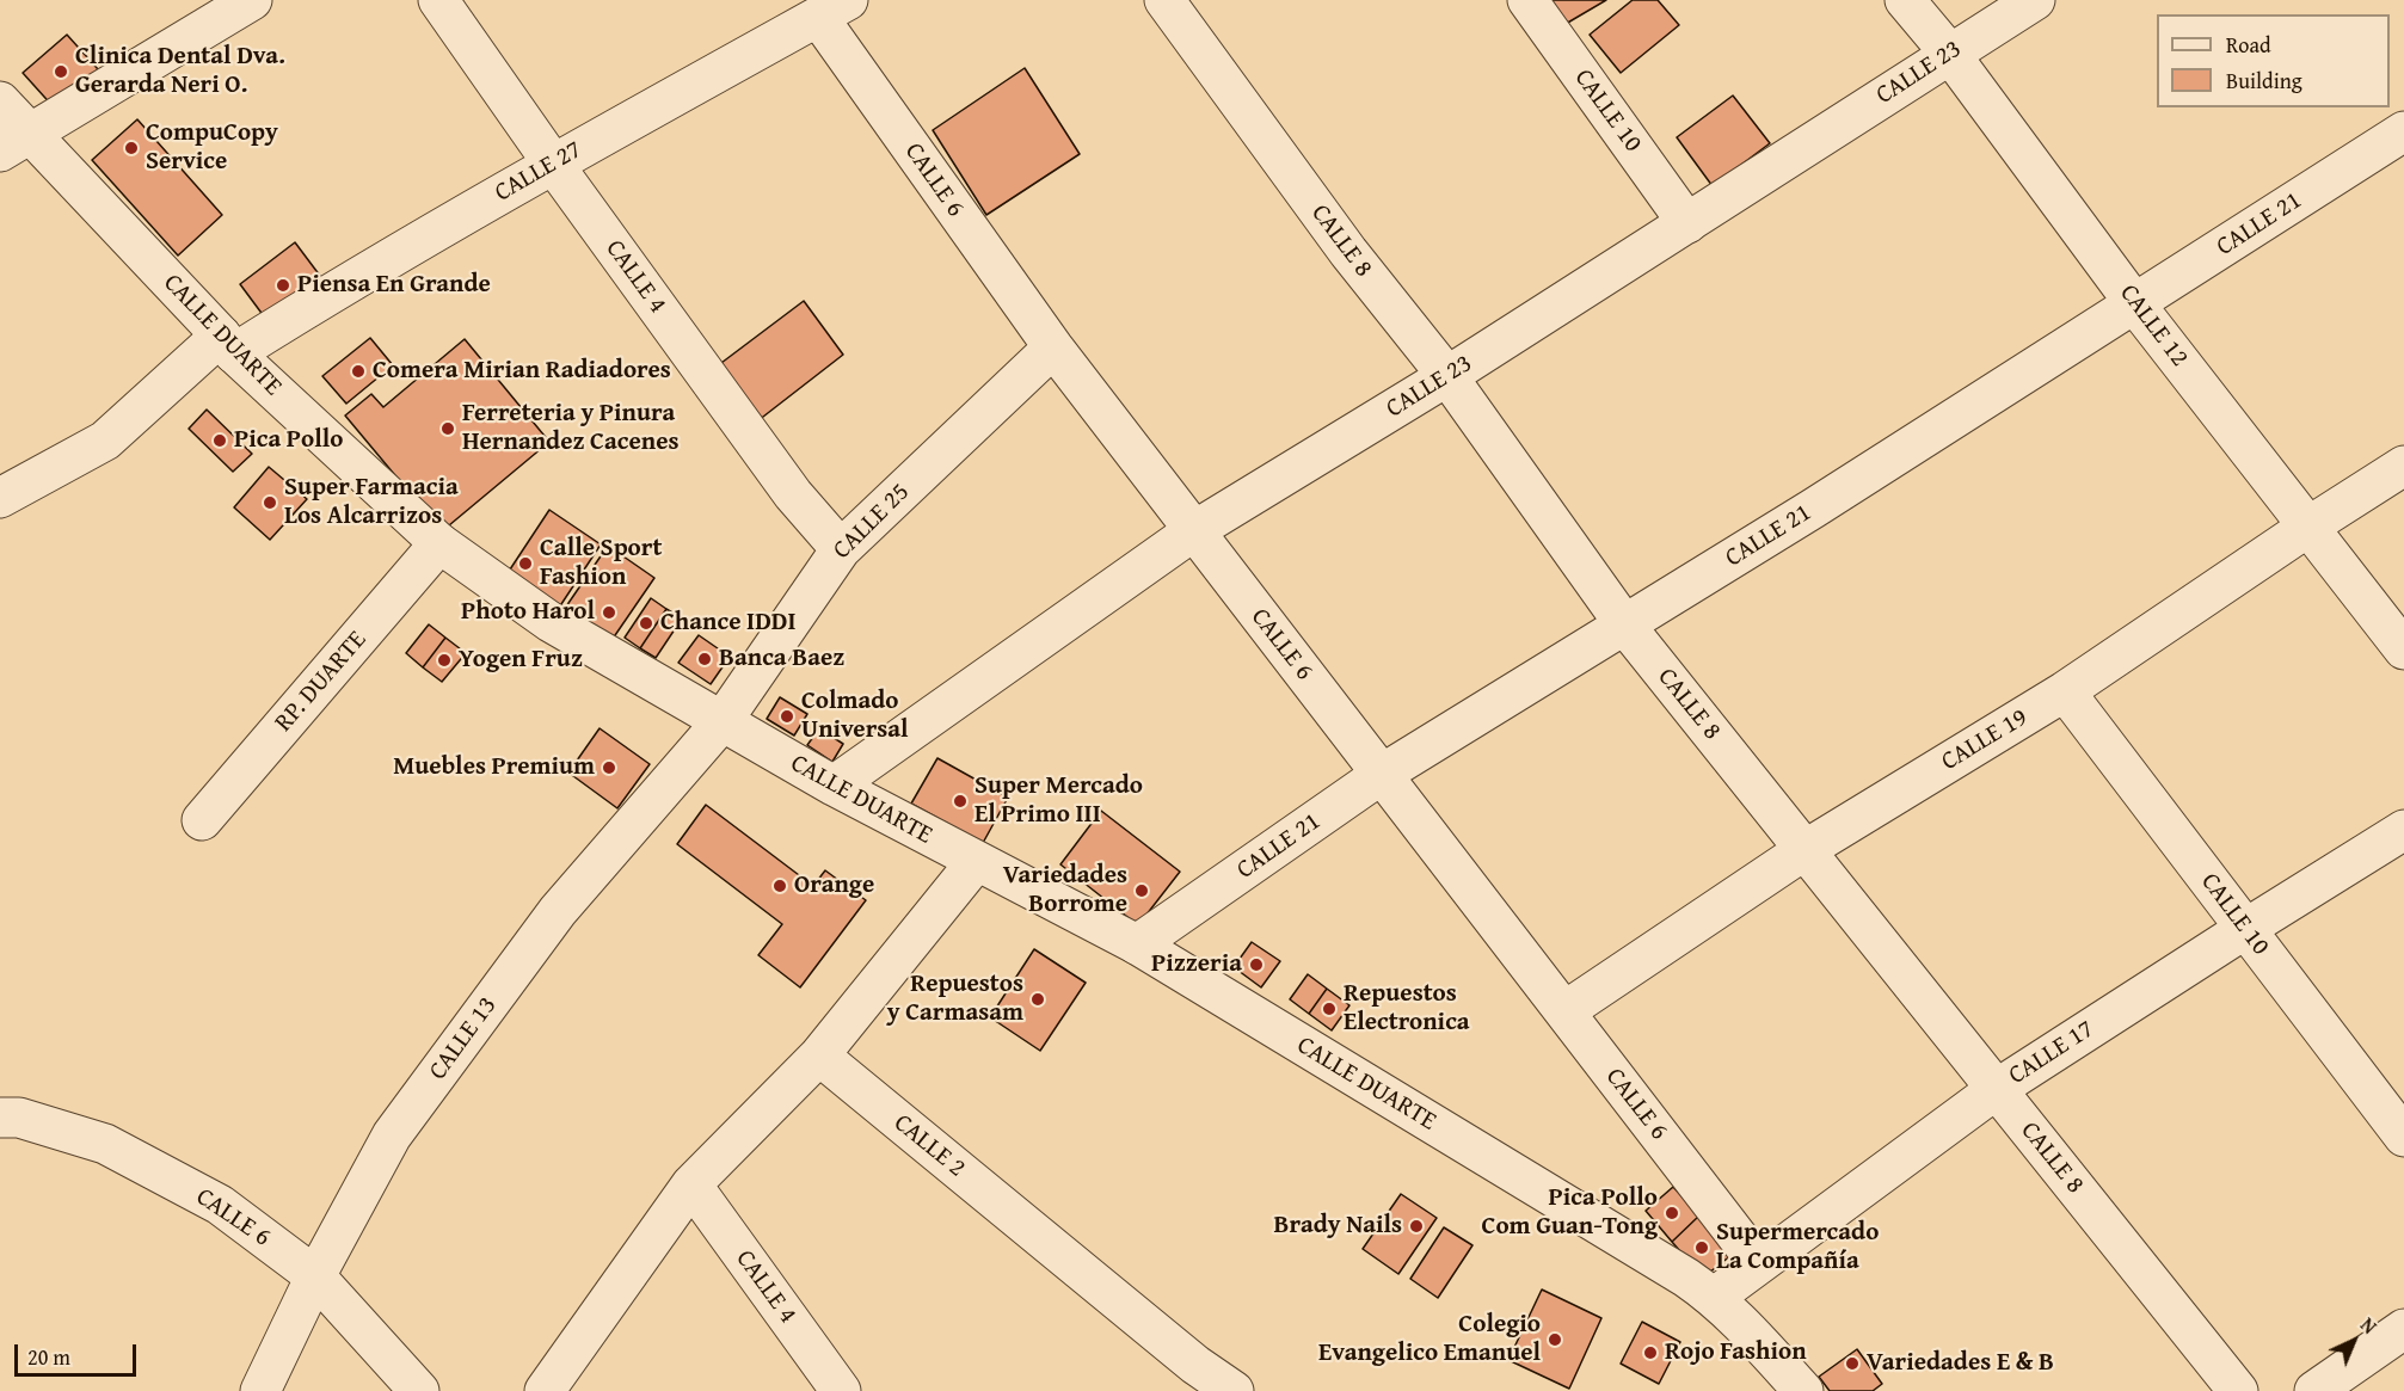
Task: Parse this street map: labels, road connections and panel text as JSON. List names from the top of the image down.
{
  "streets": {
    "street": [
      "CALLE 23",
      "CALLE 10",
      "CALLE 27",
      "CALLE 6",
      "CALLE 21",
      "CALLE 8",
      "CALLE 4",
      "CALLE 12",
      "CALLE DUARTE",
      "CALLE 25",
      "RP. DUARTE",
      "CALLE 19",
      "CALLE 13",
      "CALLE 17",
      "CALLE 2"
    ]
  },
  "crossings": [
    ["CALLE 23", "CALLE 10"],
    ["CALLE 23", "CALLE 6"],
    ["CALLE 23", "CALLE 8"],
    ["CALLE 23", "CALLE 12"],
    ["CALLE 23", "CALLE DUARTE"],
    ["CALLE 10", "CALLE 19"],
    ["CALLE 10", "CALLE 17"],
    ["CALLE 27", "CALLE 6"],
    ["CALLE 27", "CALLE 4"],
    ["CALLE 27", "CALLE DUARTE"],
    ["CALLE 6", "CALLE 21"],
    ["CALLE 6", "CALLE 25"],
    ["CALLE 6", "CALLE 19"],
    ["CALLE 6", "CALLE 13"],
    ["CALLE 6", "CALLE 17"],
    ["CALLE 21", "CALLE 8"],
    ["CALLE 21", "CALLE 12"],
    ["CALLE 21", "CALLE DUARTE"],
    ["CALLE 8", "CALLE 19"],
    ["CALLE 8", "CALLE 17"],
    ["CALLE 4", "CALLE 25"],
    ["CALLE 12", "CALLE 19"],
    ["CALLE DUARTE", "CALLE 25"],
    ["CALLE DUARTE", "RP. DUARTE"],
    ["CALLE DUARTE", "CALLE 13"],
    ["CALLE DUARTE", "CALLE 17"],
    ["CALLE 25", "CALLE 13"]
  ],
  "places": [
    "Clinica Dental Dva. Gerarda Neri O.",
    "CompuCopy Service",
    "Piensa En Grande",
    "Comera Mirian Radiadores",
    "Ferreteria y Pinura Hernandez Cacenes",
    "Pica Pollo",
    "Super Farmacia Los Alcarrizos",
    "Calle Sport Fashion",
    "Photo Harol",
    "Chance IDDI",
    "Banca Baez",
    "Yogen Fruz",
    "Colmado Universal",
    "Muebles Premium",
    "Super Mercado El Primo III",
    "Orange",
    "Variedades Borrome",
    "Pizzeria",
    "Repuestos y Carmasam",
    "Repuestos Electronica",
    "Pica Pollo Com Guan-Tong",
    "Brady Nails",
    "Supermercado La Compañía",
    "Colegio Evangelico Emanuel",
    "Rojo Fashion",
    "Variedades E & B"
  ],
  "legend": ["Road", "Building"],
  "scale_bar": "20 m",
  "north": "top right"
}
